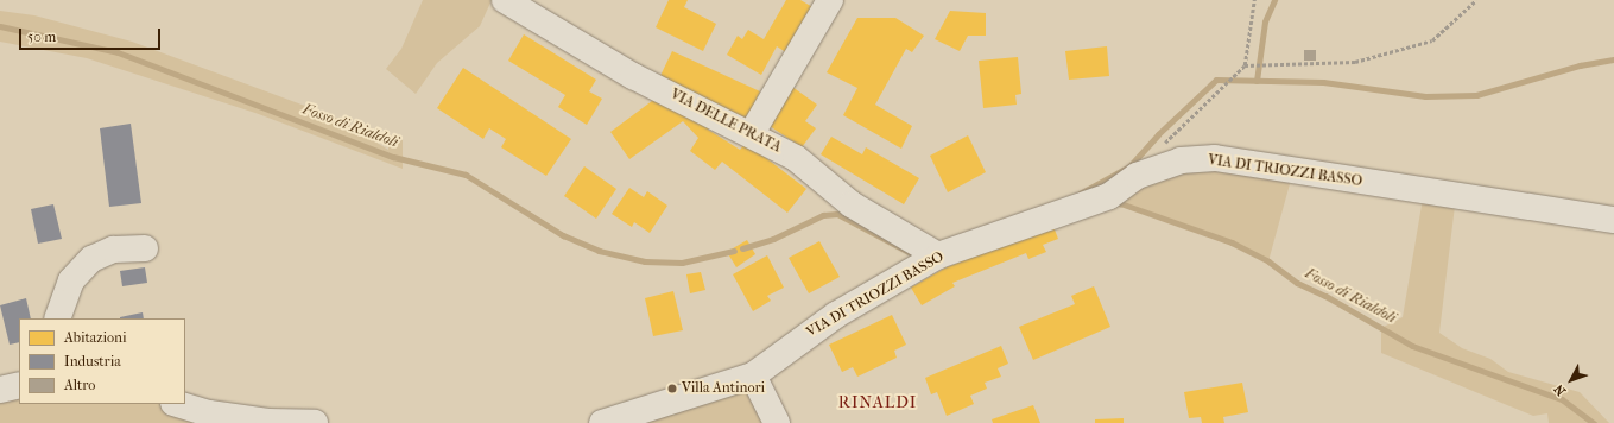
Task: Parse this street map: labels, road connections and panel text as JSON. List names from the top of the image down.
{
  "streets": {
    "street": ["VIA DELLE PRATA", "VIA DI TRIOZZI BASSO"]
  },
  "crossings": [
    ["VIA DELLE PRATA", "VIA DI TRIOZZI BASSO"]
  ],
  "districts": ["RINALDI"],
  "water": ["Fosso di Rialdoli"],
  "places": ["Villa Antinori"],
  "legend": ["Abitazioni", "Industria", "Altro"],
  "scale_bar": "50 m",
  "north": "bottom left"
}
